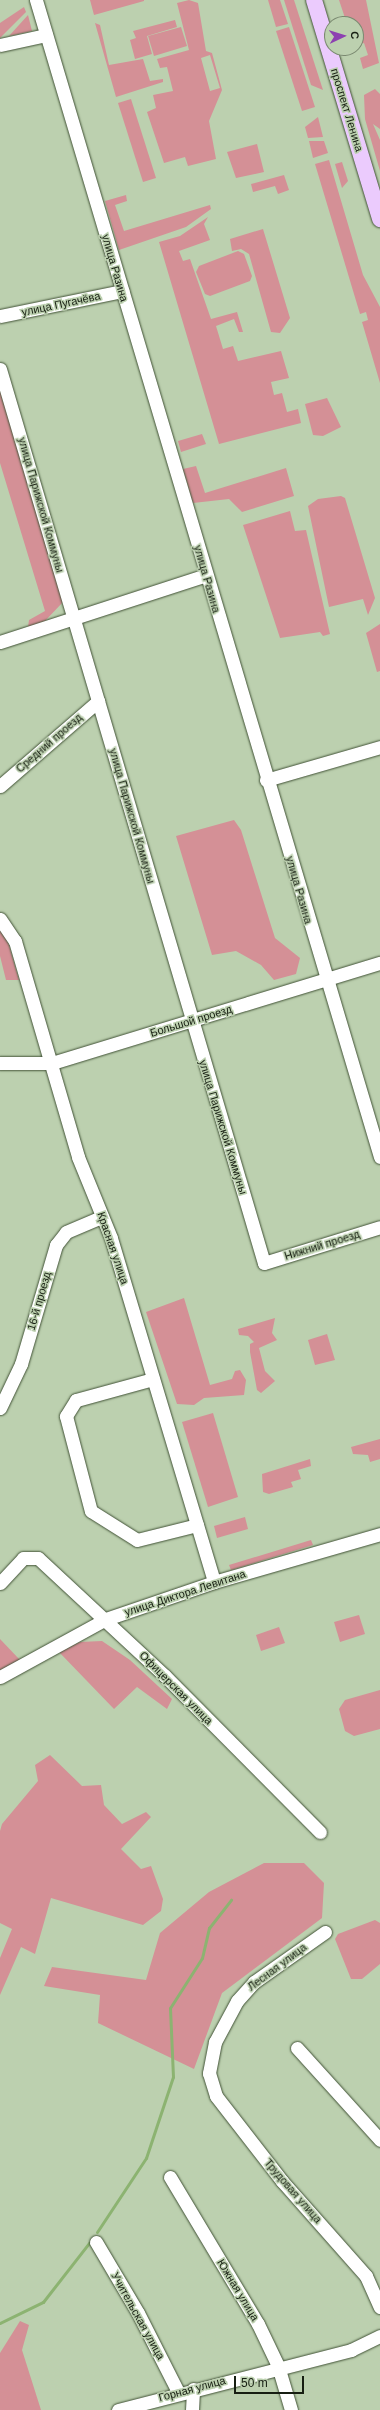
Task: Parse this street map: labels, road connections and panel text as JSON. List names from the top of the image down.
{
  "streets": {
    "main road": ["проспект Ленина"],
    "street": [
      "улица Разина",
      "улица Пугачёва",
      "улица Парижской Коммуны",
      "Средний проезд",
      "Большой проезд",
      "Нижний проезд",
      "Красная улица",
      "16-й проезд",
      "улица Диктора Левитана",
      "Офицерская улица",
      "Лесная улица",
      "Трудовая улица",
      "Южная улица",
      "Учительская улица",
      "Горная улица"
    ]
  },
  "crossings": [
    ["улица Разина", "улица Пугачёва"],
    ["улица Разина", "Большой проезд"],
    ["улица Парижской Коммуны", "Средний проезд"],
    ["улица Парижской Коммуны", "Большой проезд"],
    ["улица Парижской Коммуны", "Нижний проезд"],
    ["Большой проезд", "Красная улица"],
    ["Красная улица", "16-й проезд"],
    ["Красная улица", "улица Диктора Левитана"],
    ["улица Диктора Левитана", "Офицерская улица"],
    ["Лесная улица", "Трудовая улица"],
    ["Южная улица", "Горная улица"],
    ["Учительская улица", "Горная улица"]
  ],
  "scale_bar": "50 m",
  "north": "right"
}
